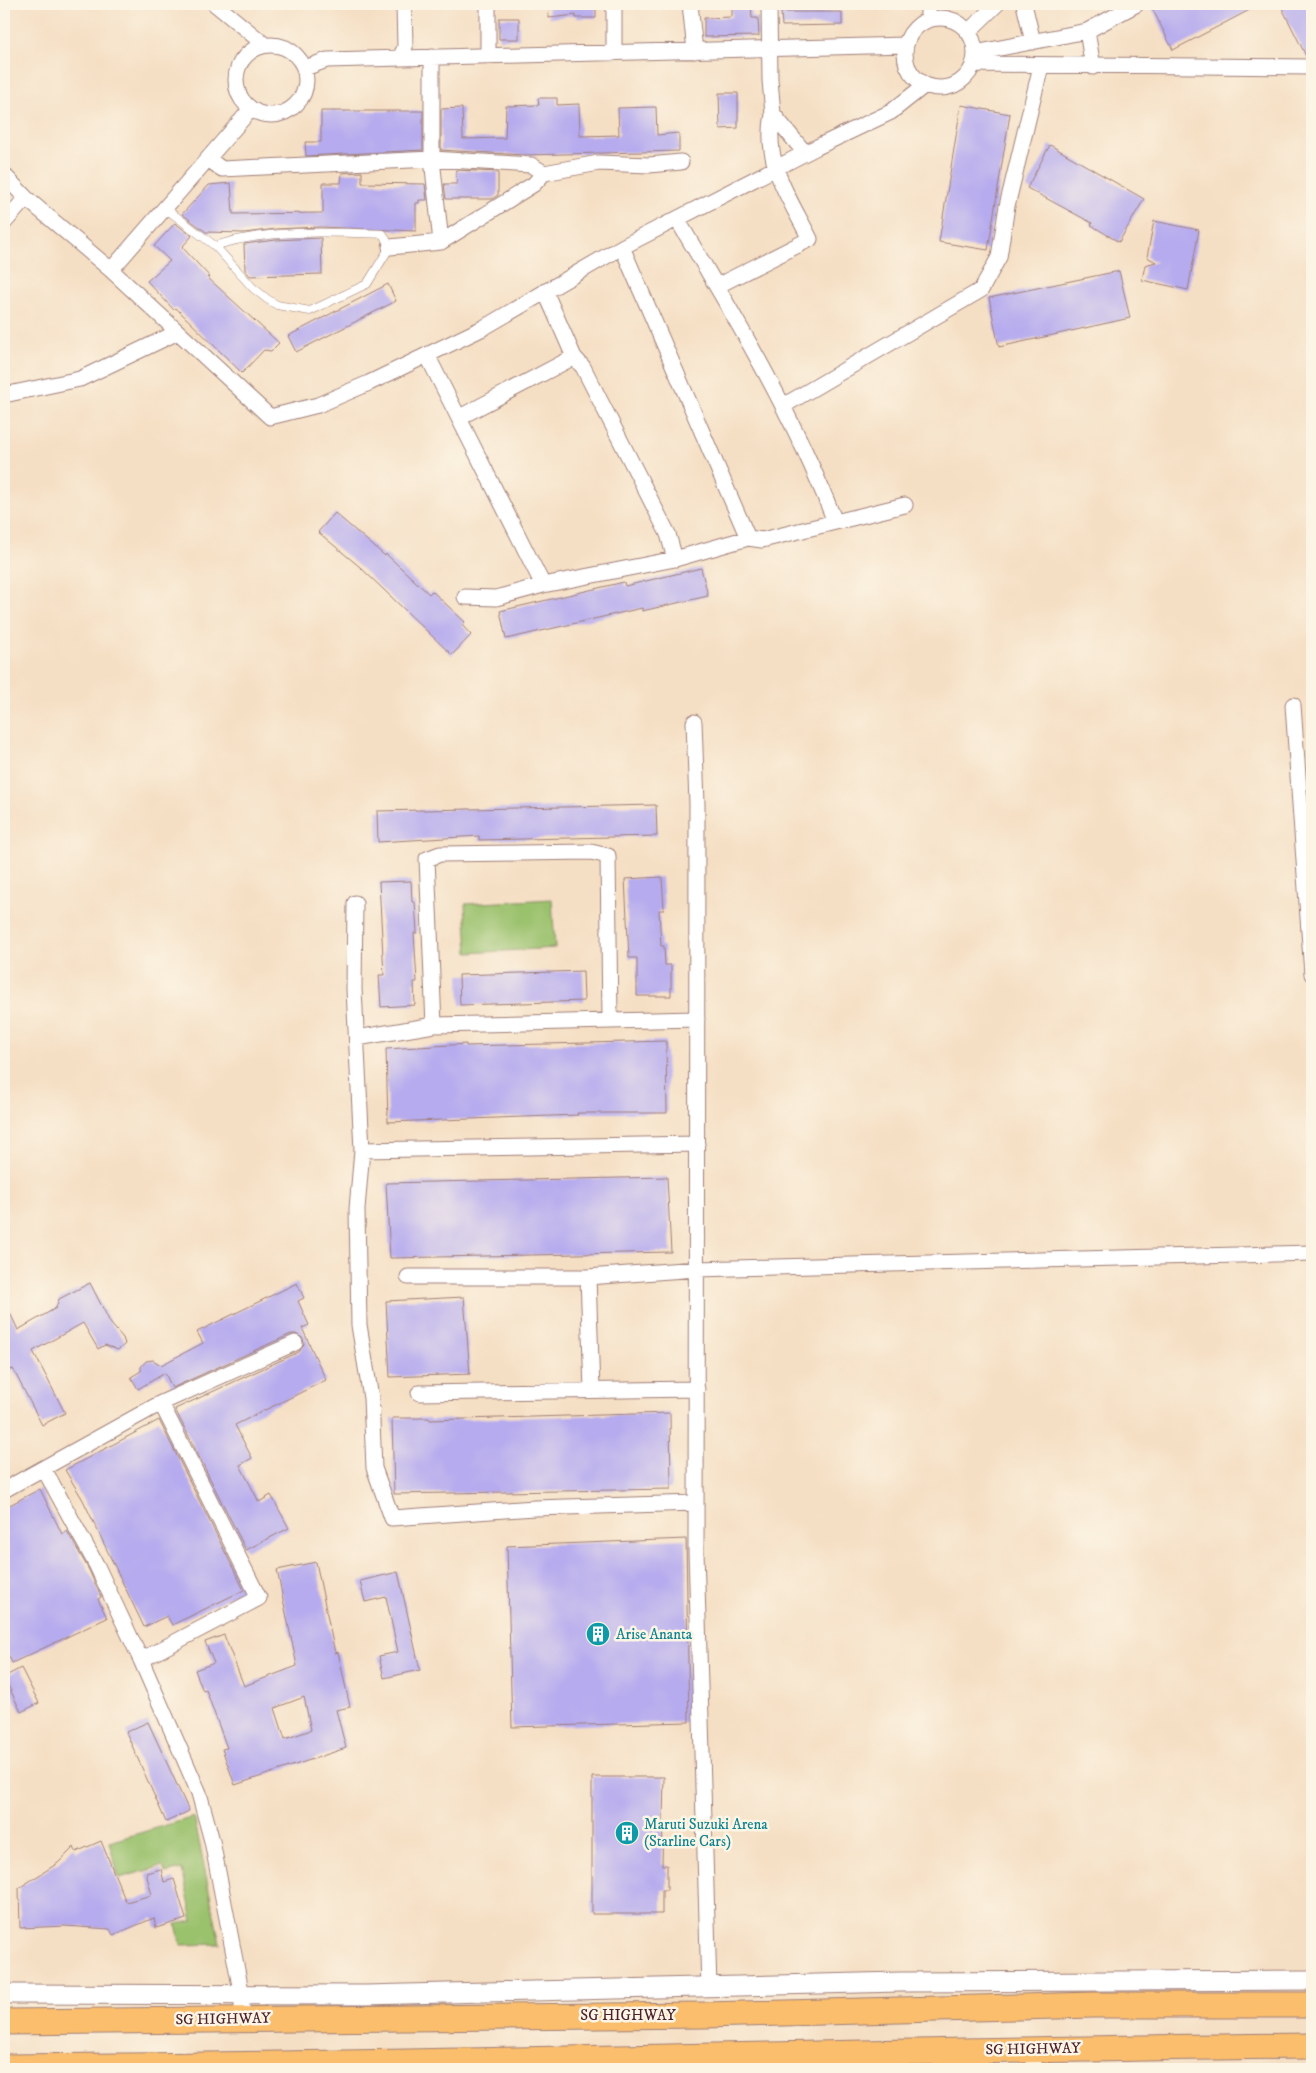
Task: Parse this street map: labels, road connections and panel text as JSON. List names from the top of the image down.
{
  "streets": {
    "highway": ["SG HIGHWAY"]
  },
  "places": {
    "building": ["Arise Ananta", "Maruti Suzuki Arena (Starline Cars)"]
  }
}
